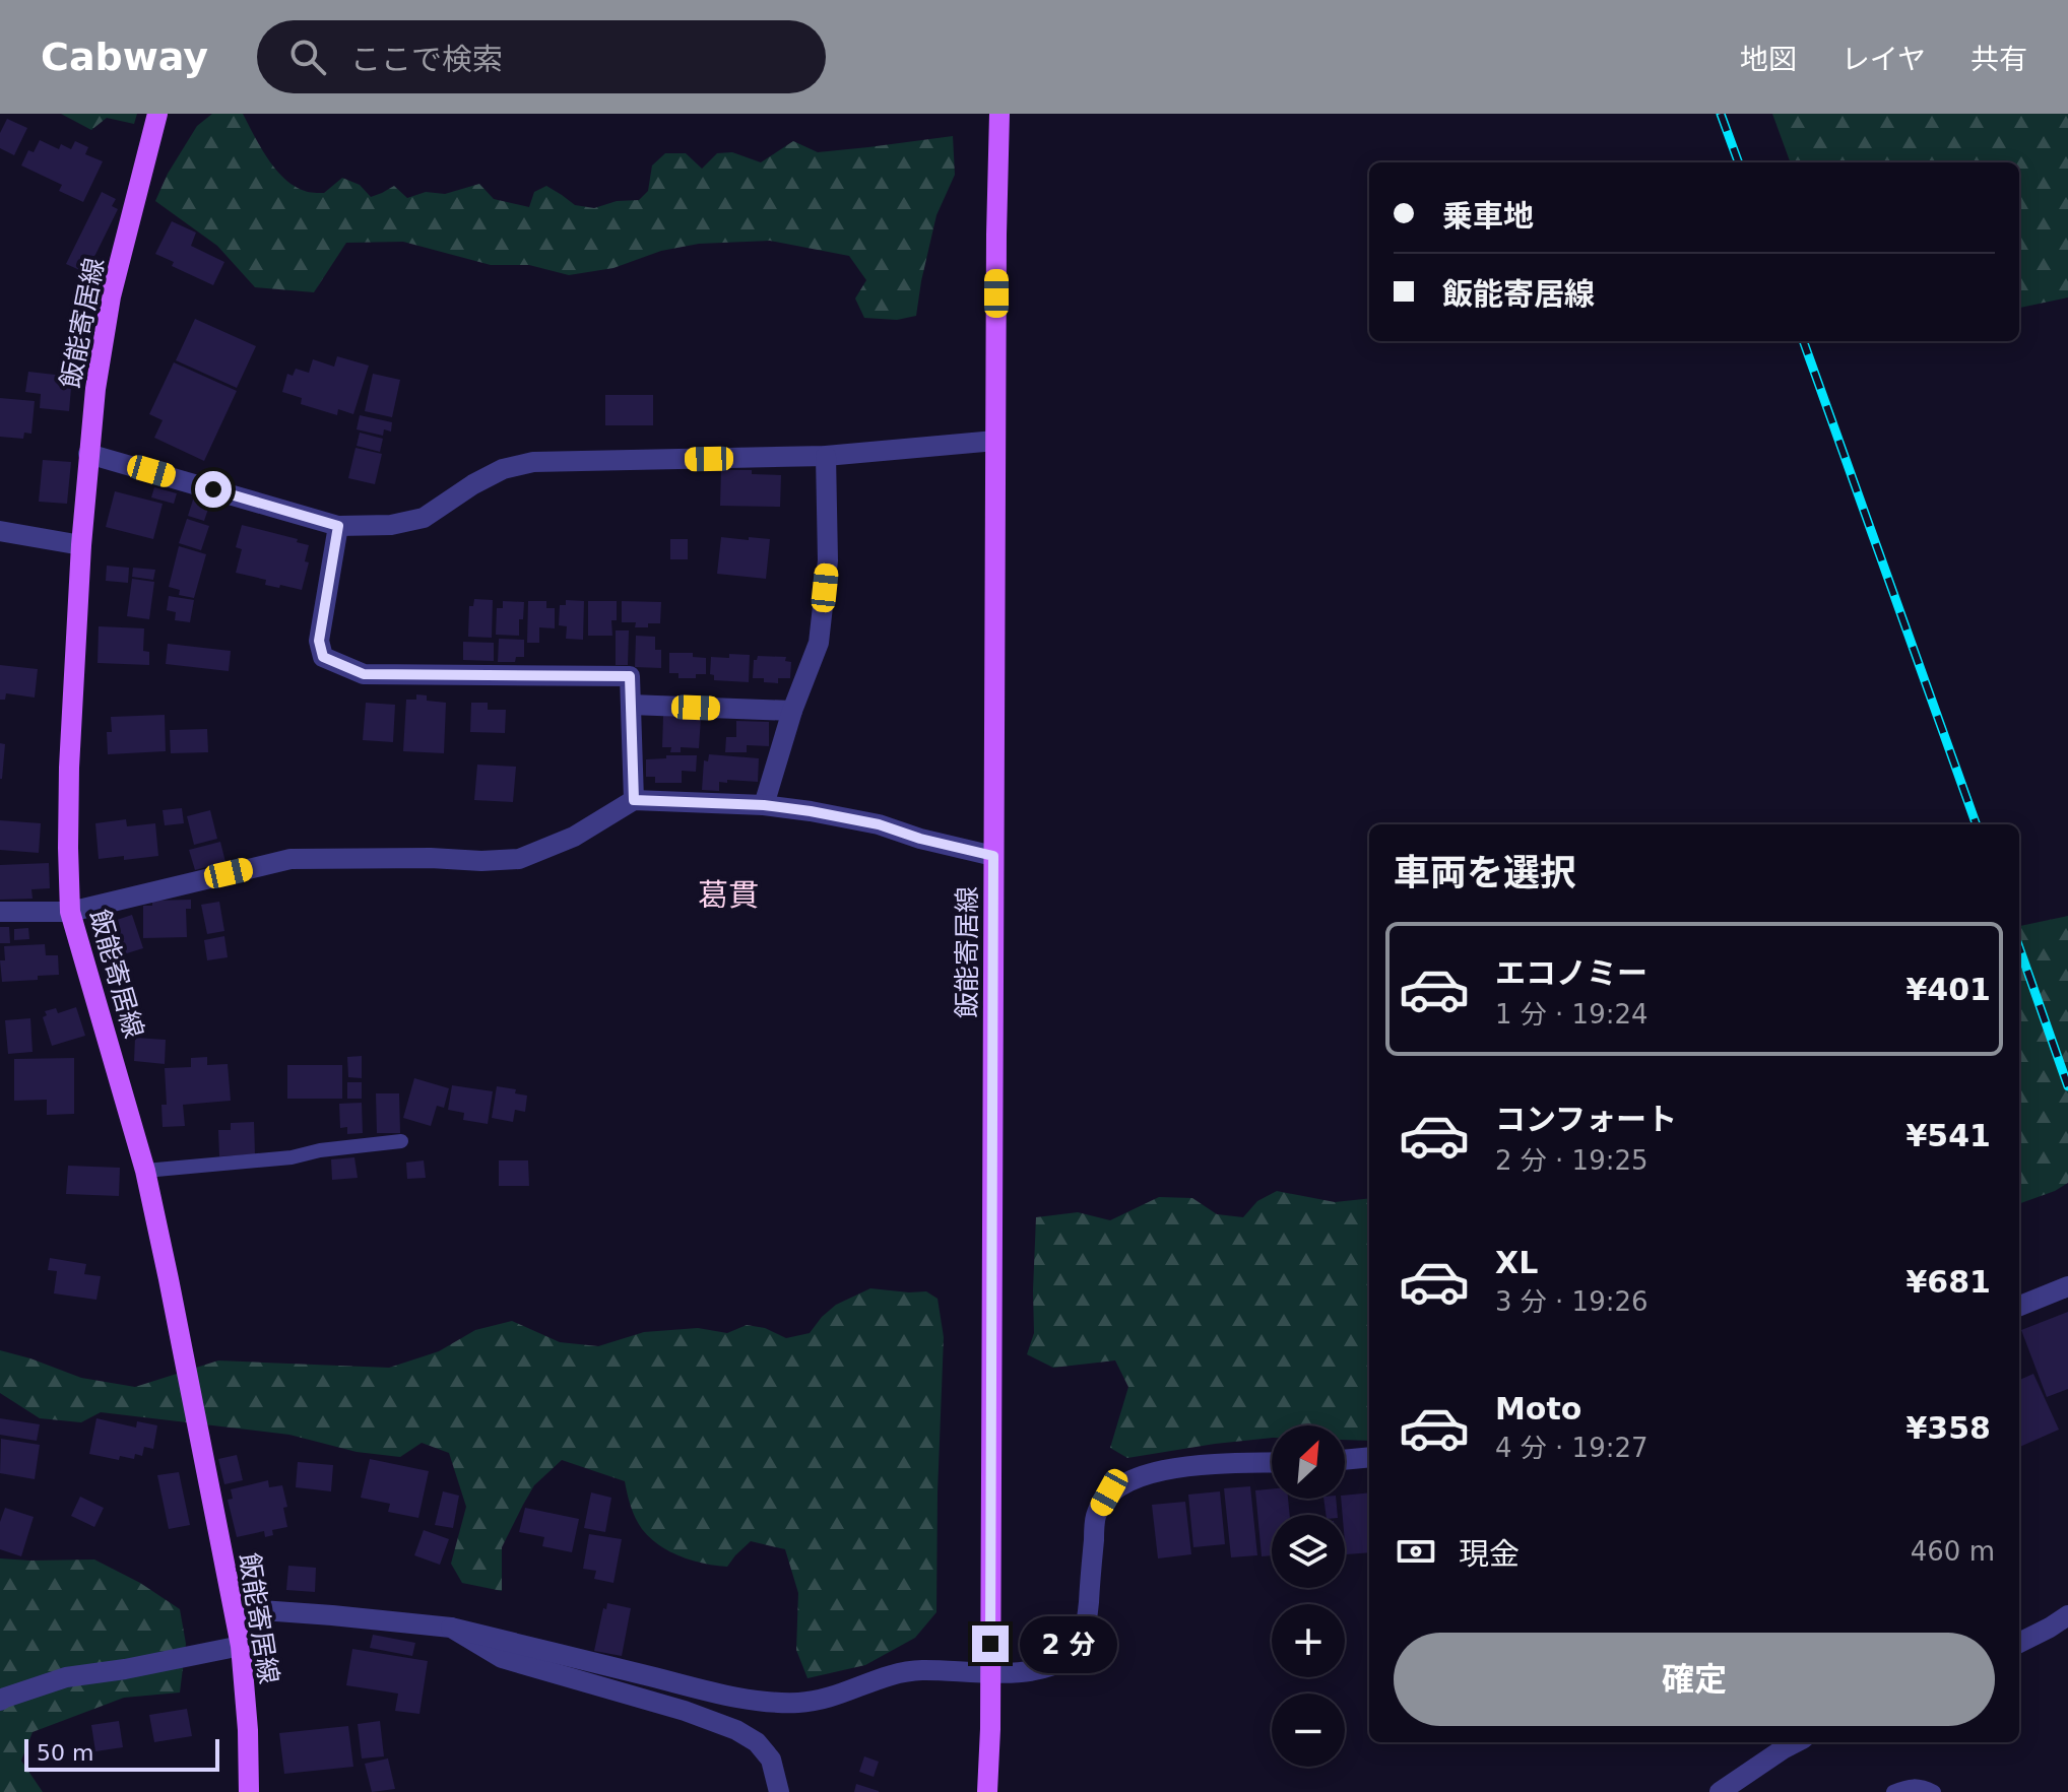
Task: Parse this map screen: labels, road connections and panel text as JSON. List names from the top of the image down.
{
  "streets": {
    "main road": ["飯能寄居線"]
  },
  "districts": ["葛貫"],
  "scale_bar": "50 m",
  "north": "top right",
  "page": {
    "header": "Cabway",
    "search": "ここで検索",
    "nav": ["地図", "レイヤ", "共有"],
    "banner": ["乗車地", "飯能寄居線"],
    "heading": "車両を選択",
    "list": [
      {
        "name": "エコノミー",
        "note": "1 分 · 19:24",
        "value": "¥401"
      },
      {
        "name": "コンフォート",
        "note": "2 分 · 19:25",
        "value": "¥541"
      },
      {
        "name": "XL",
        "note": "3 分 · 19:26",
        "value": "¥681"
      },
      {
        "name": "Moto",
        "note": "4 分 · 19:27",
        "value": "¥358"
      }
    ],
    "map_buttons": ["+", "−"],
    "pay": ["現金", "460 m"],
    "bubble": "2 分",
    "buttons": "確定",
    "scale": "50 m"
  }
}
